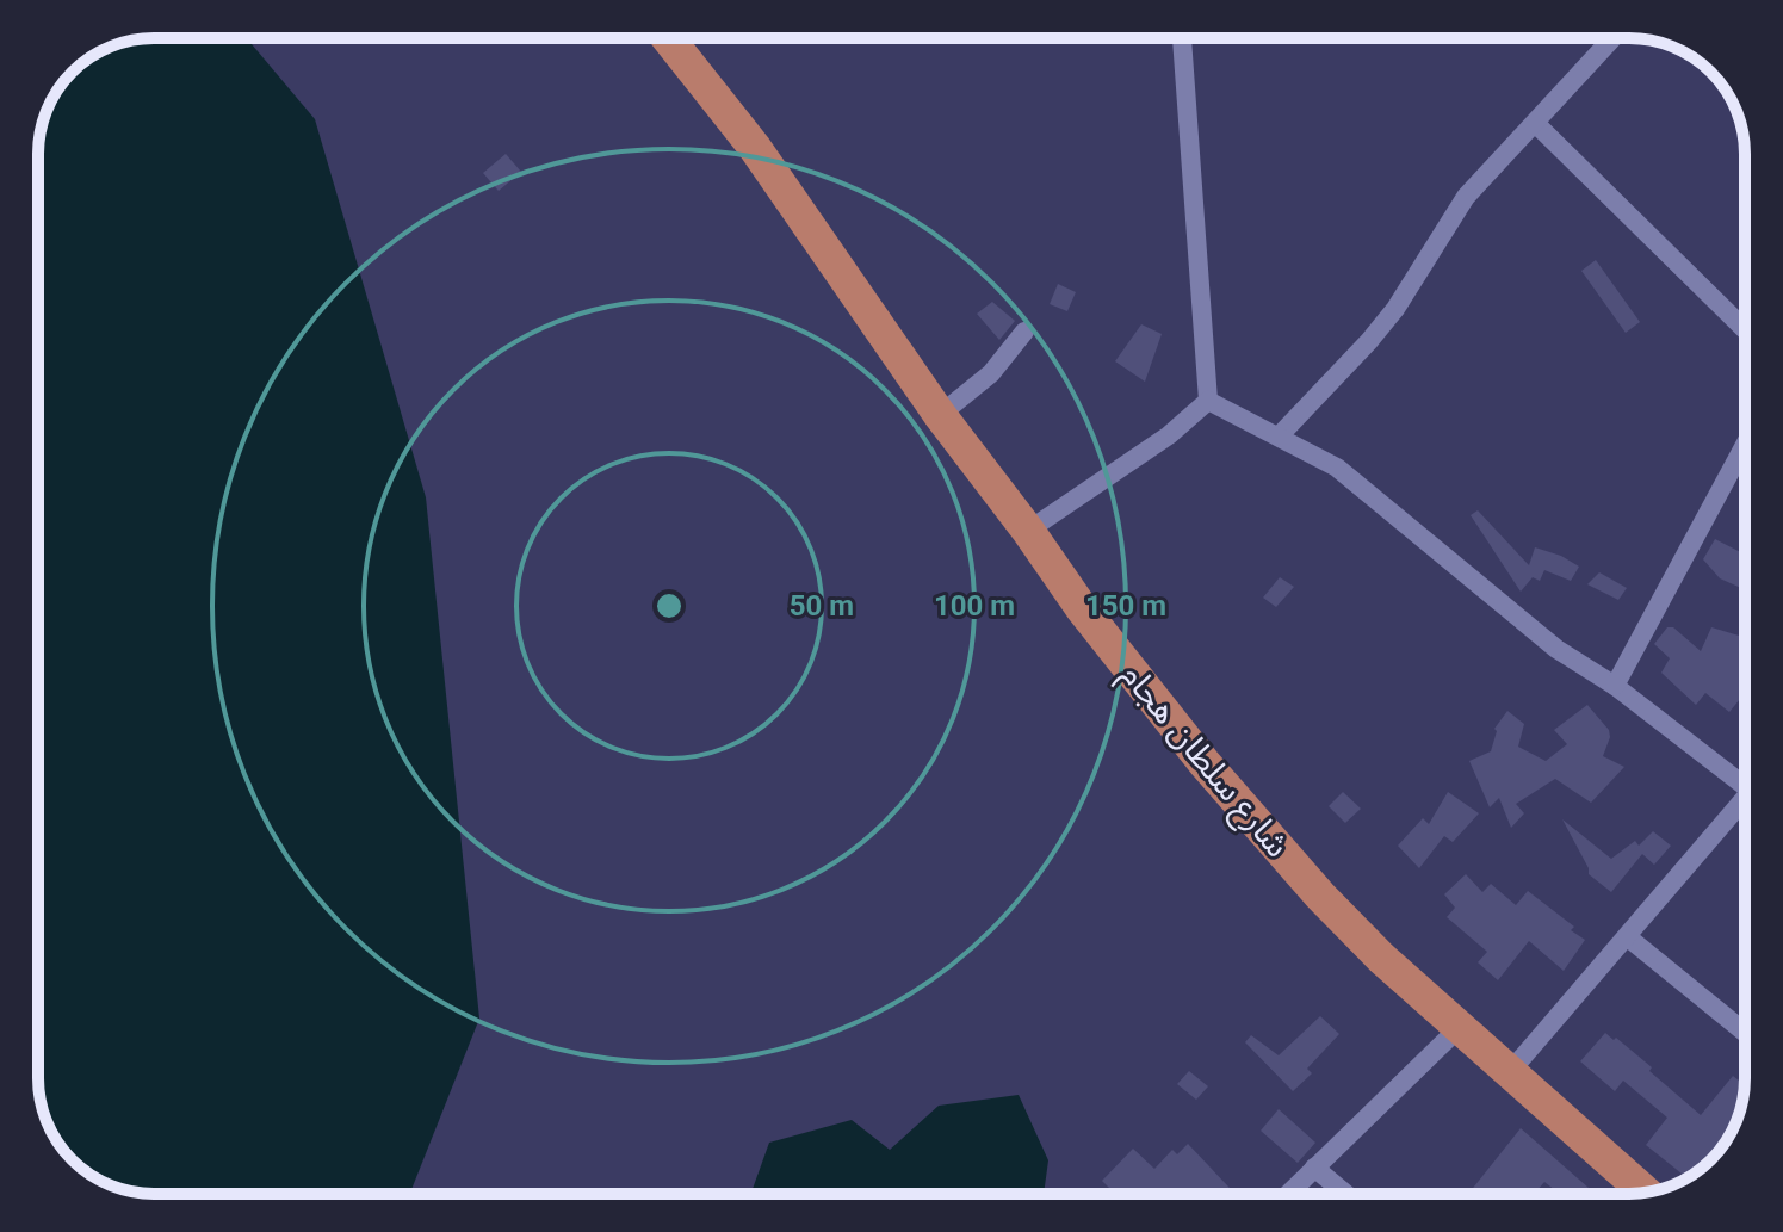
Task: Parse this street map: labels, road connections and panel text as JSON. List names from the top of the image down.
{
  "streets": {
    "highway": ["شارع سلطان هجام"]
  },
  "rings": ["50 m", "100 m", "150 m"]
}
